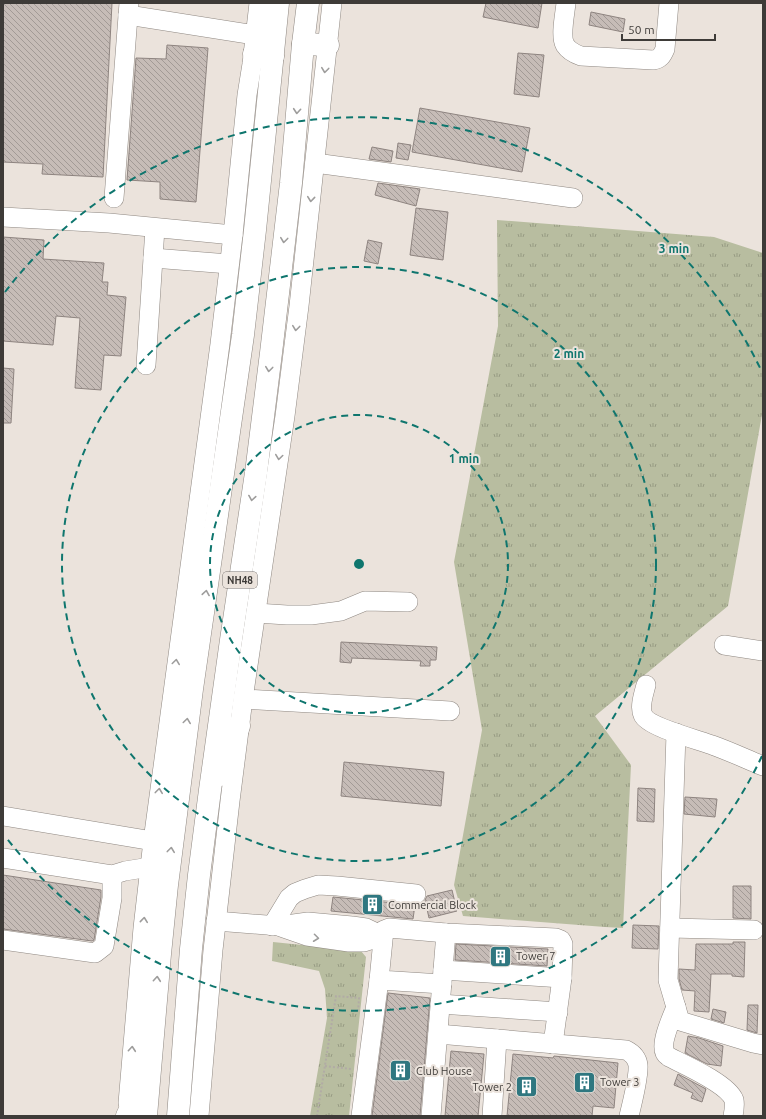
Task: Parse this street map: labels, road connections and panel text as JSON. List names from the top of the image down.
{
  "streets": {
    "highway": ["NH48"]
  },
  "places": {
    "building": [
      "Commercial Block",
      "Tower 7",
      "Club House",
      "Tower 3",
      "Tower 2"
    ]
  },
  "scale_bar": "50 m",
  "rings": ["3 min", "2 min", "1 min"]
}
